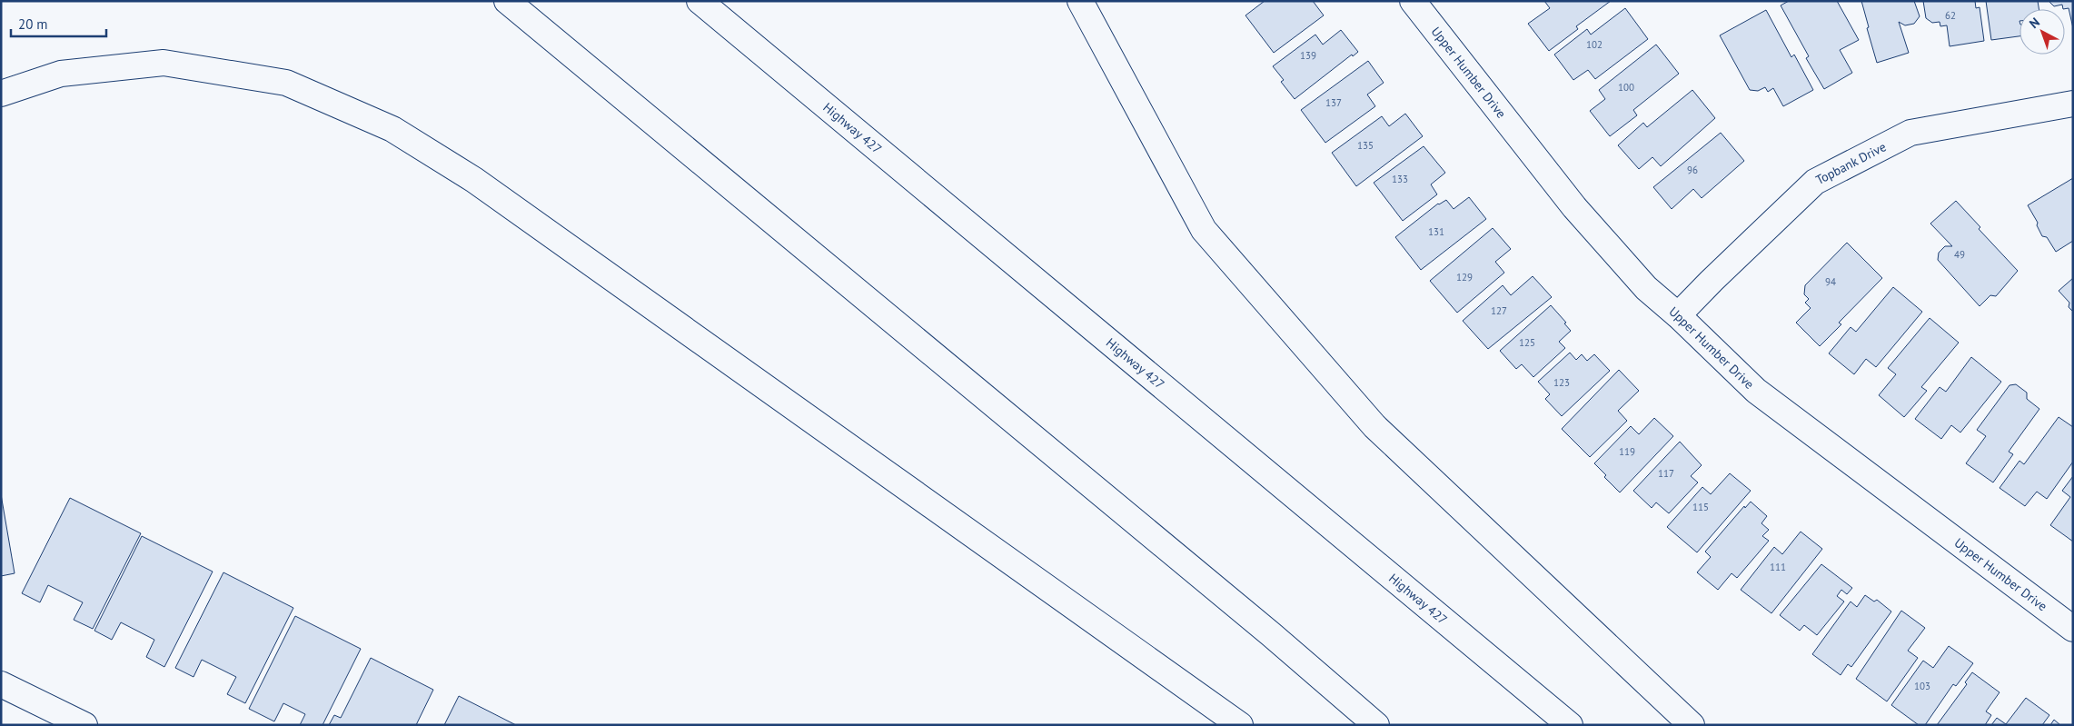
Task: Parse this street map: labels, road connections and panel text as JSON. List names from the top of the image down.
{
  "streets": {
    "main road": ["Upper Humber Drive", "Highway 427", "Topbank Drive"]
  },
  "crossings": [
    ["Upper Humber Drive", "Topbank Drive"]
  ],
  "house_numbers": [
    "62",
    "102",
    "139",
    "100",
    "137",
    "135",
    "96",
    "133",
    "131",
    "49",
    "129",
    "94",
    "127",
    "125",
    "123",
    "119",
    "117",
    "115",
    "111",
    "103"
  ],
  "scale_bar": "20 m",
  "north": "top left"
}
